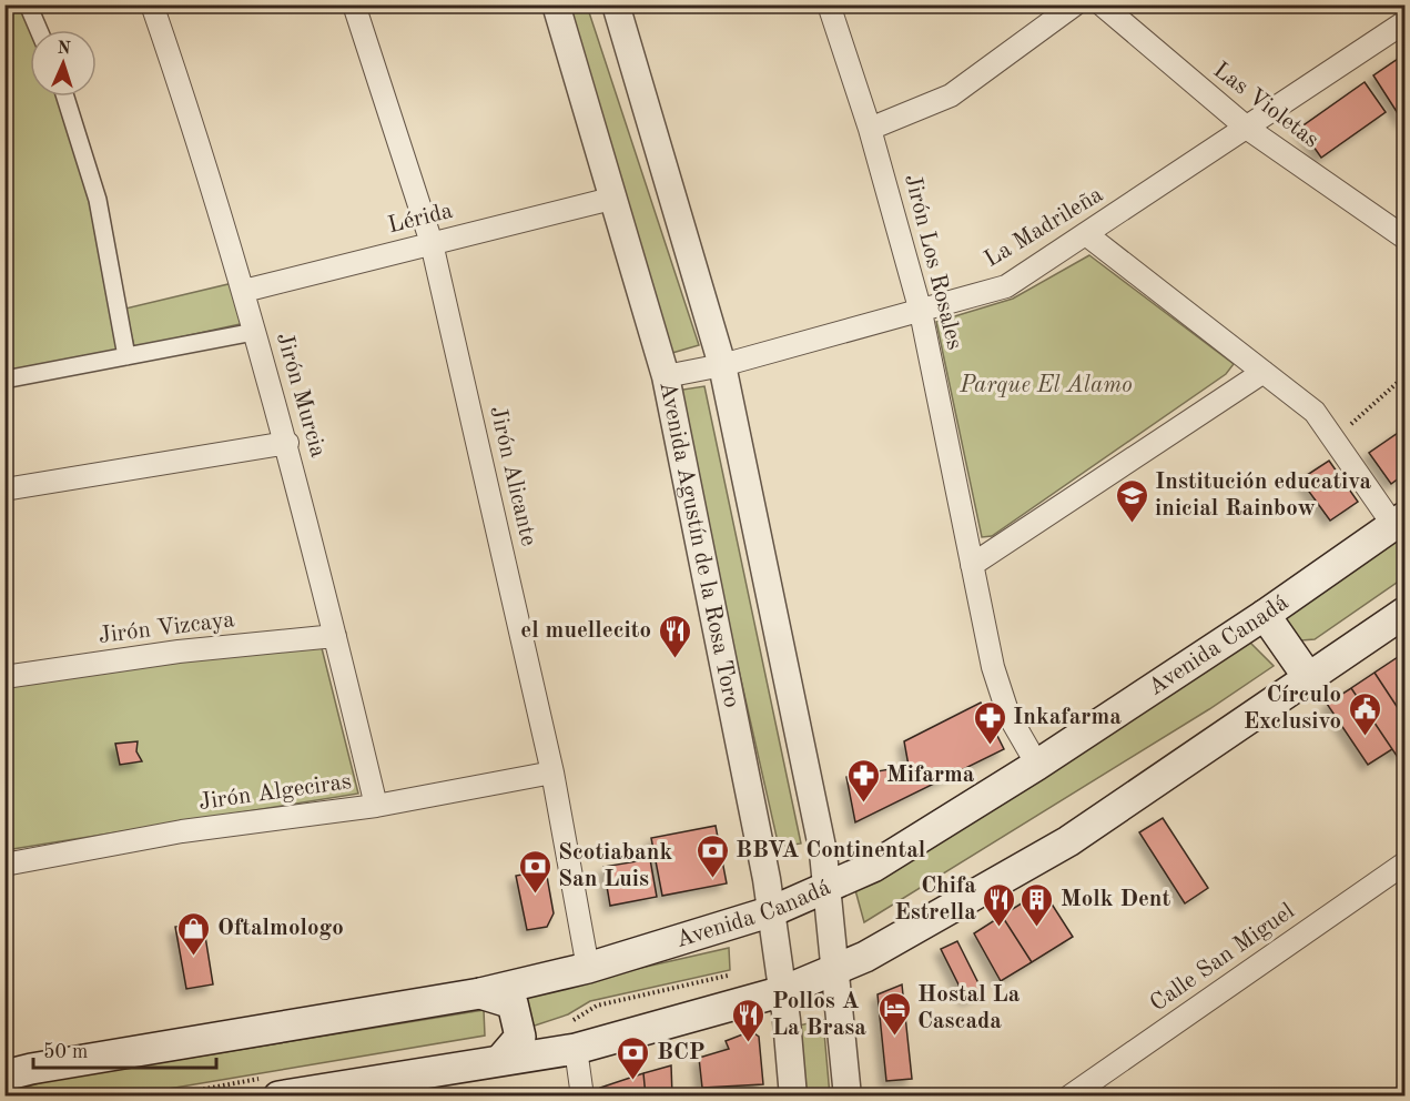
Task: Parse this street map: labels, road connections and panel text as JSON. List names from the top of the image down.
{
  "streets": {
    "main road": ["Avenida Canadá"],
    "street": [
      "Las Violetas",
      "Lérida",
      "La Madrileña",
      "Jirón Los Rosales",
      "Jirón Murcia",
      "Jirón Alicante",
      "Avenida Agustín de la Rosa Toro",
      "Jirón Vizcaya",
      "Jirón Algeciras",
      "Calle San Miguel"
    ]
  },
  "crossings": [
    ["Las Violetas", "La Madrileña"],
    ["Lérida", "Jirón Murcia"],
    ["Lérida", "Jirón Alicante"],
    ["Lérida", "Avenida Agustín de la Rosa Toro"],
    ["La Madrileña", "Jirón Los Rosales"],
    ["La Madrileña", "Avenida Agustín de la Rosa Toro"],
    ["Jirón Los Rosales", "Avenida Canadá"],
    ["Jirón Murcia", "Jirón Vizcaya"],
    ["Jirón Murcia", "Jirón Algeciras"],
    ["Jirón Alicante", "Avenida Canadá"],
    ["Jirón Alicante", "Jirón Algeciras"],
    ["Avenida Agustín de la Rosa Toro", "Avenida Canadá"]
  ],
  "parks": ["Parque El Alamo"],
  "places": {
    "school or university": ["Institución educativa inicial Rainbow"],
    "restaurant": ["el muellecito", "Chifa Estrella", "Pollos A La Brasa"],
    "public building": ["Círculo Exclusivo"],
    "pharmacy": ["Inkafarma", "Mifarma"],
    "bank": ["BBVA Continental", "Scotiabank San Luis", "BCP"],
    "building": ["Molk Dent"],
    "shop": ["Oftalmologo"],
    "hotel": ["Hostal La Cascada"]
  },
  "scale_bar": "50 m",
  "north": "top"
}
